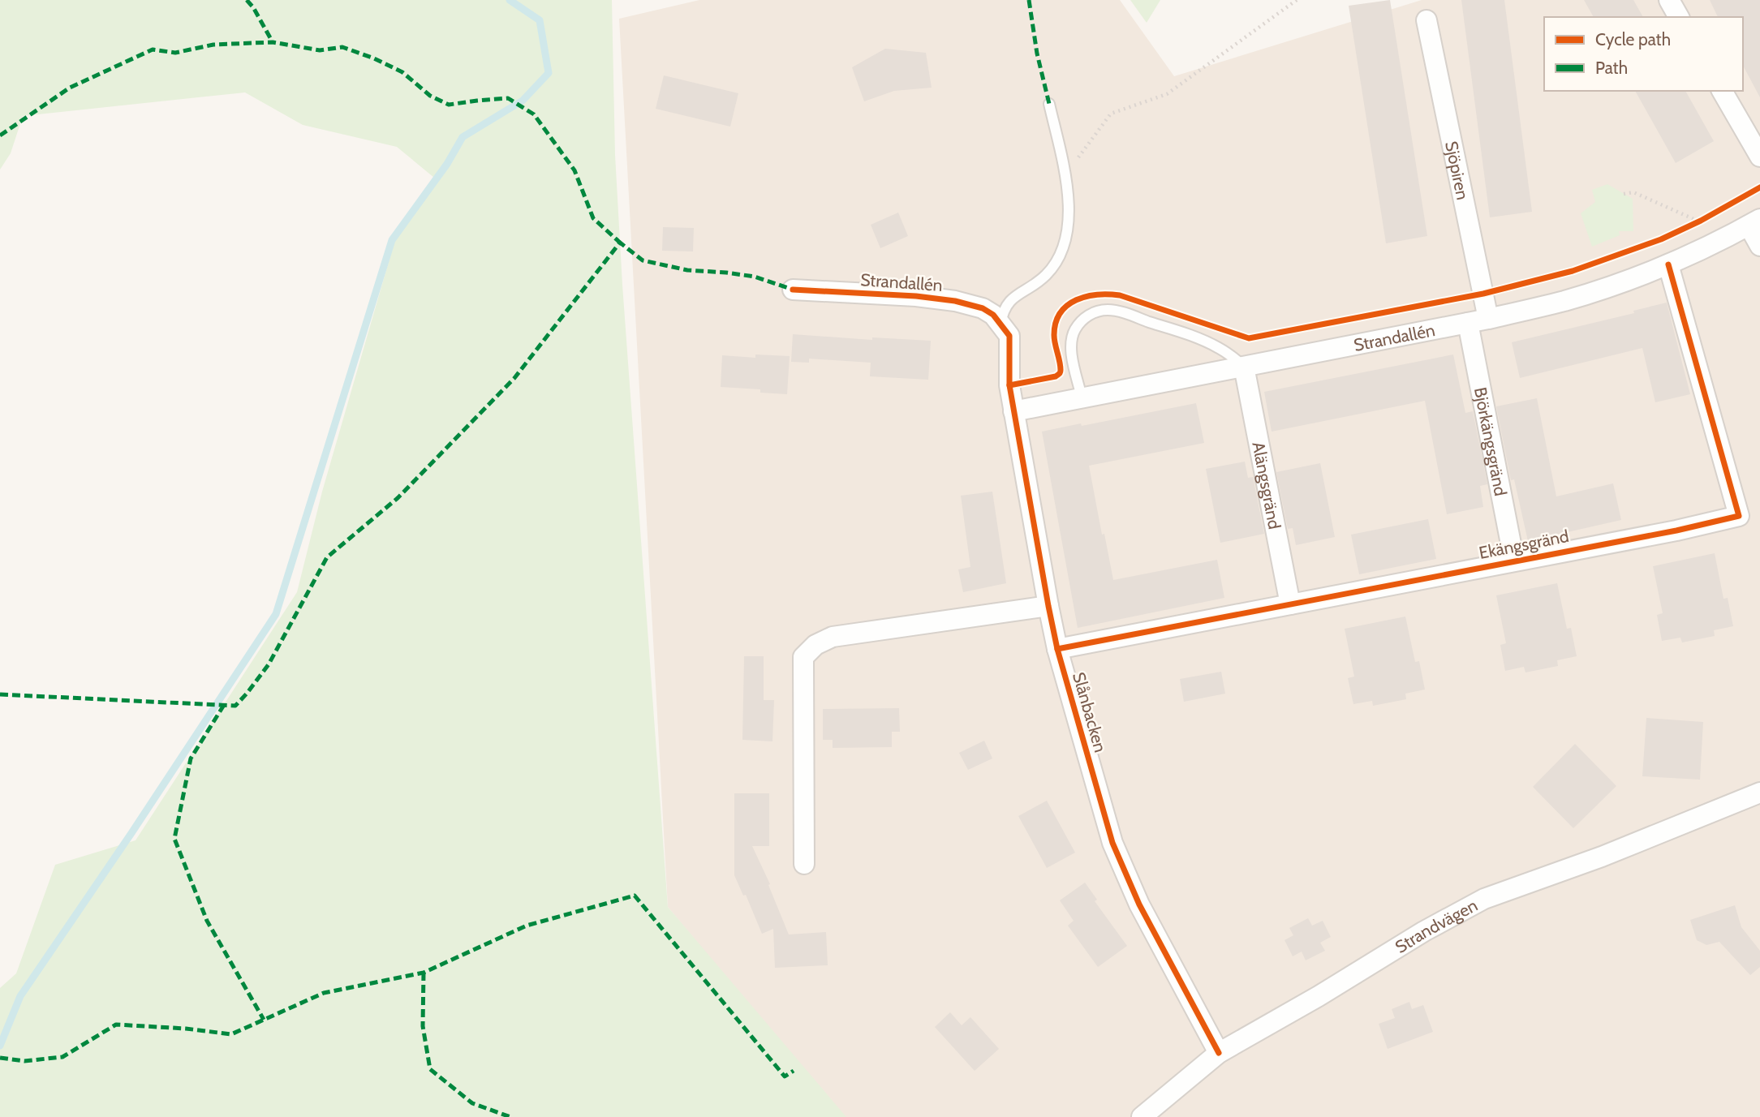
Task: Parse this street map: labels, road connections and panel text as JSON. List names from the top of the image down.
{
  "streets": {
    "street": [
      "Sjöpiren",
      "Strandallén",
      "Björkängsgränd",
      "Alängsgränd",
      "Ekängsgränd",
      "Slånbacken",
      "Strandvägen"
    ]
  },
  "crossings": [
    ["Sjöpiren", "Strandallén"],
    ["Strandallén", "Björkängsgränd"],
    ["Strandallén", "Alängsgränd"],
    ["Strandallén", "Ekängsgränd"],
    ["Strandallén", "Slånbacken"],
    ["Björkängsgränd", "Ekängsgränd"],
    ["Alängsgränd", "Ekängsgränd"],
    ["Ekängsgränd", "Slånbacken"],
    ["Slånbacken", "Strandvägen"]
  ],
  "legend": ["Cycle path", "Path"]
}
